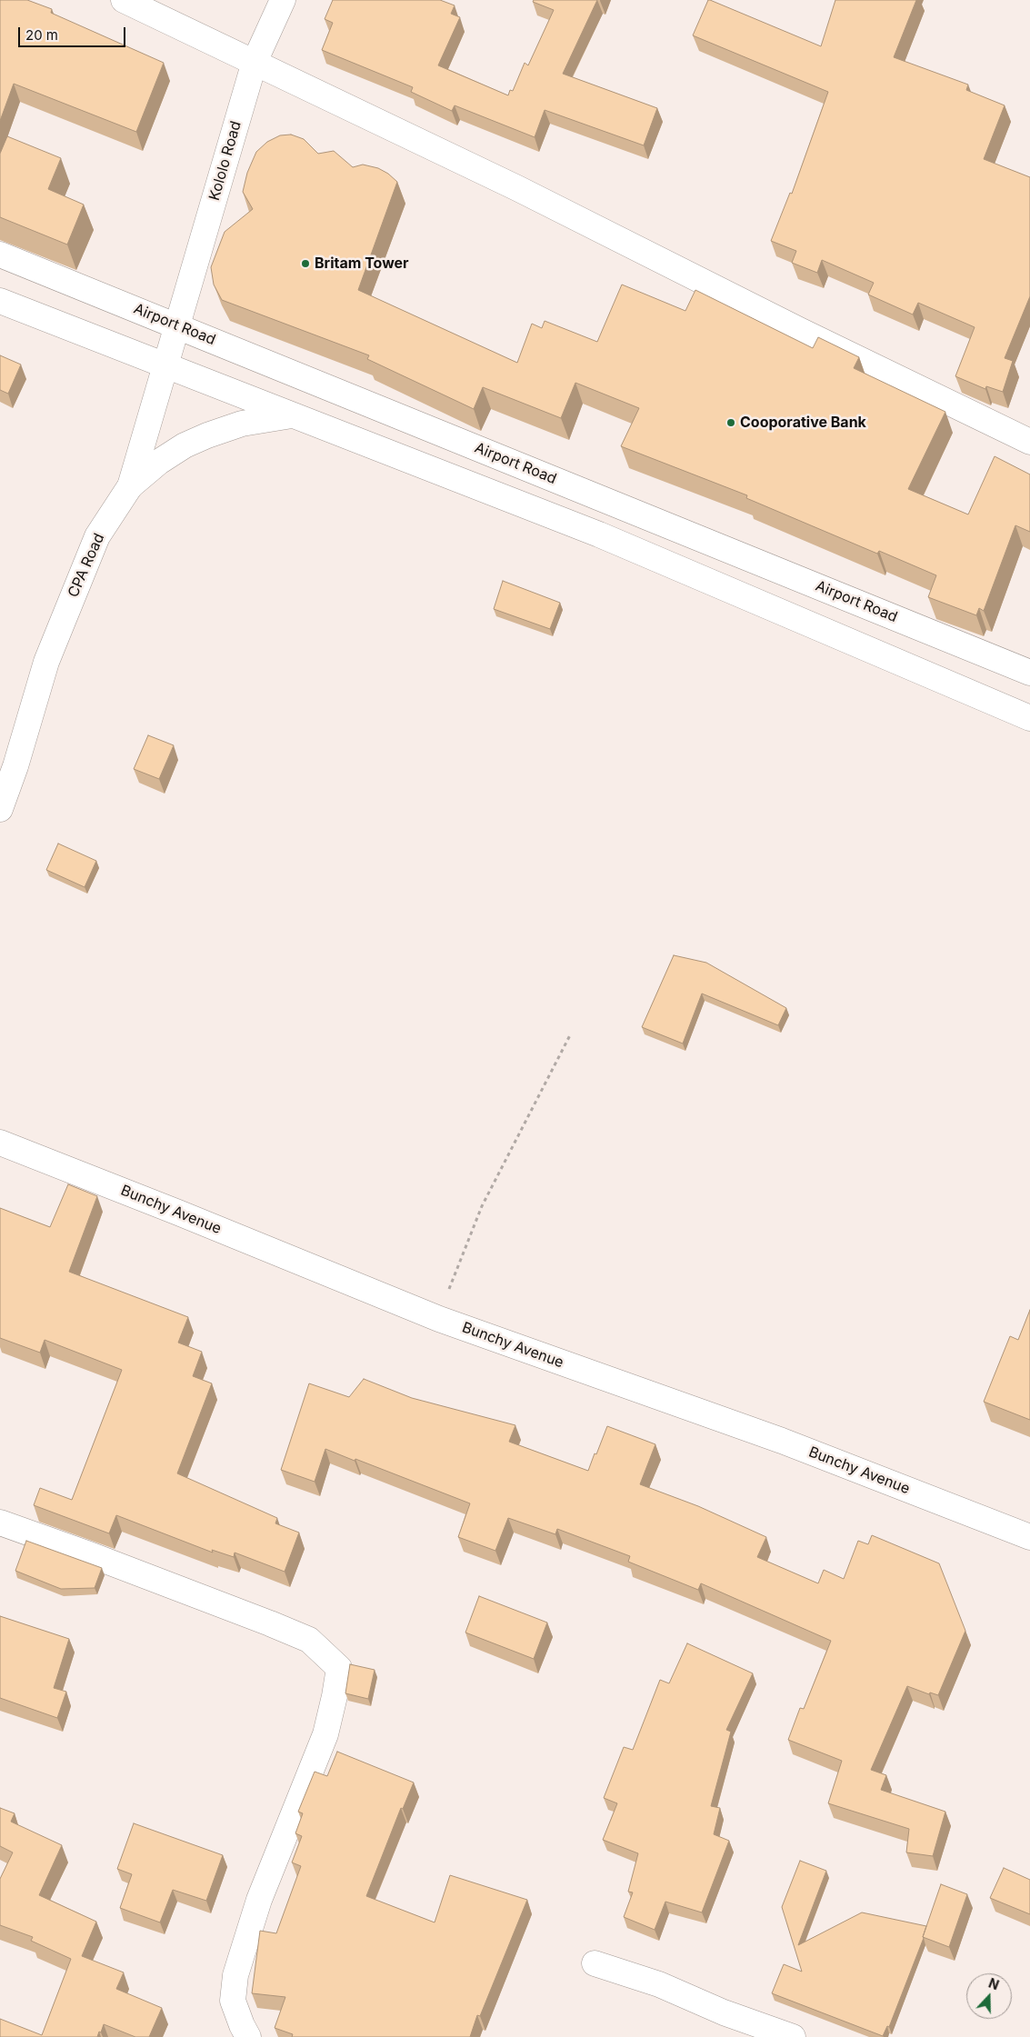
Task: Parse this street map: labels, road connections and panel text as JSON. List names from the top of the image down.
{
  "streets": {
    "street": [
      "Kololo Road",
      "Airport Road",
      "CPA Road",
      "Bunchy Avenue"
    ]
  },
  "crossings": [
    ["Kololo Road", "Airport Road"],
    ["Kololo Road", "CPA Road"],
    ["Airport Road", "CPA Road"]
  ],
  "places": ["Britam Tower", "Cooporative Bank"],
  "scale_bar": "20 m",
  "north": "top"
}
